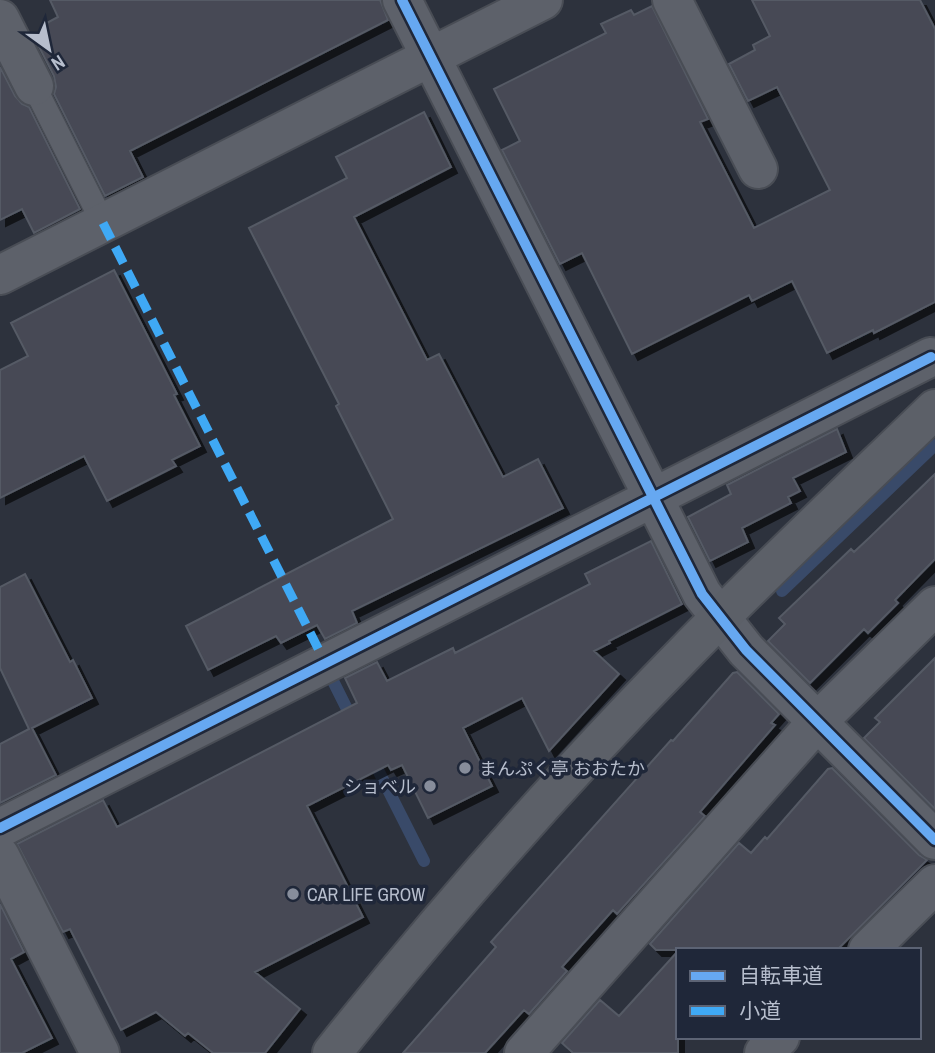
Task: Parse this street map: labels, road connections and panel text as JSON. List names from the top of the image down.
{
  "places": ["まんぷく亭 おおたか", "ショベル", "CAR LIFE GROW"],
  "legend": ["自転車道", "小道"],
  "north": "bottom right"
}
